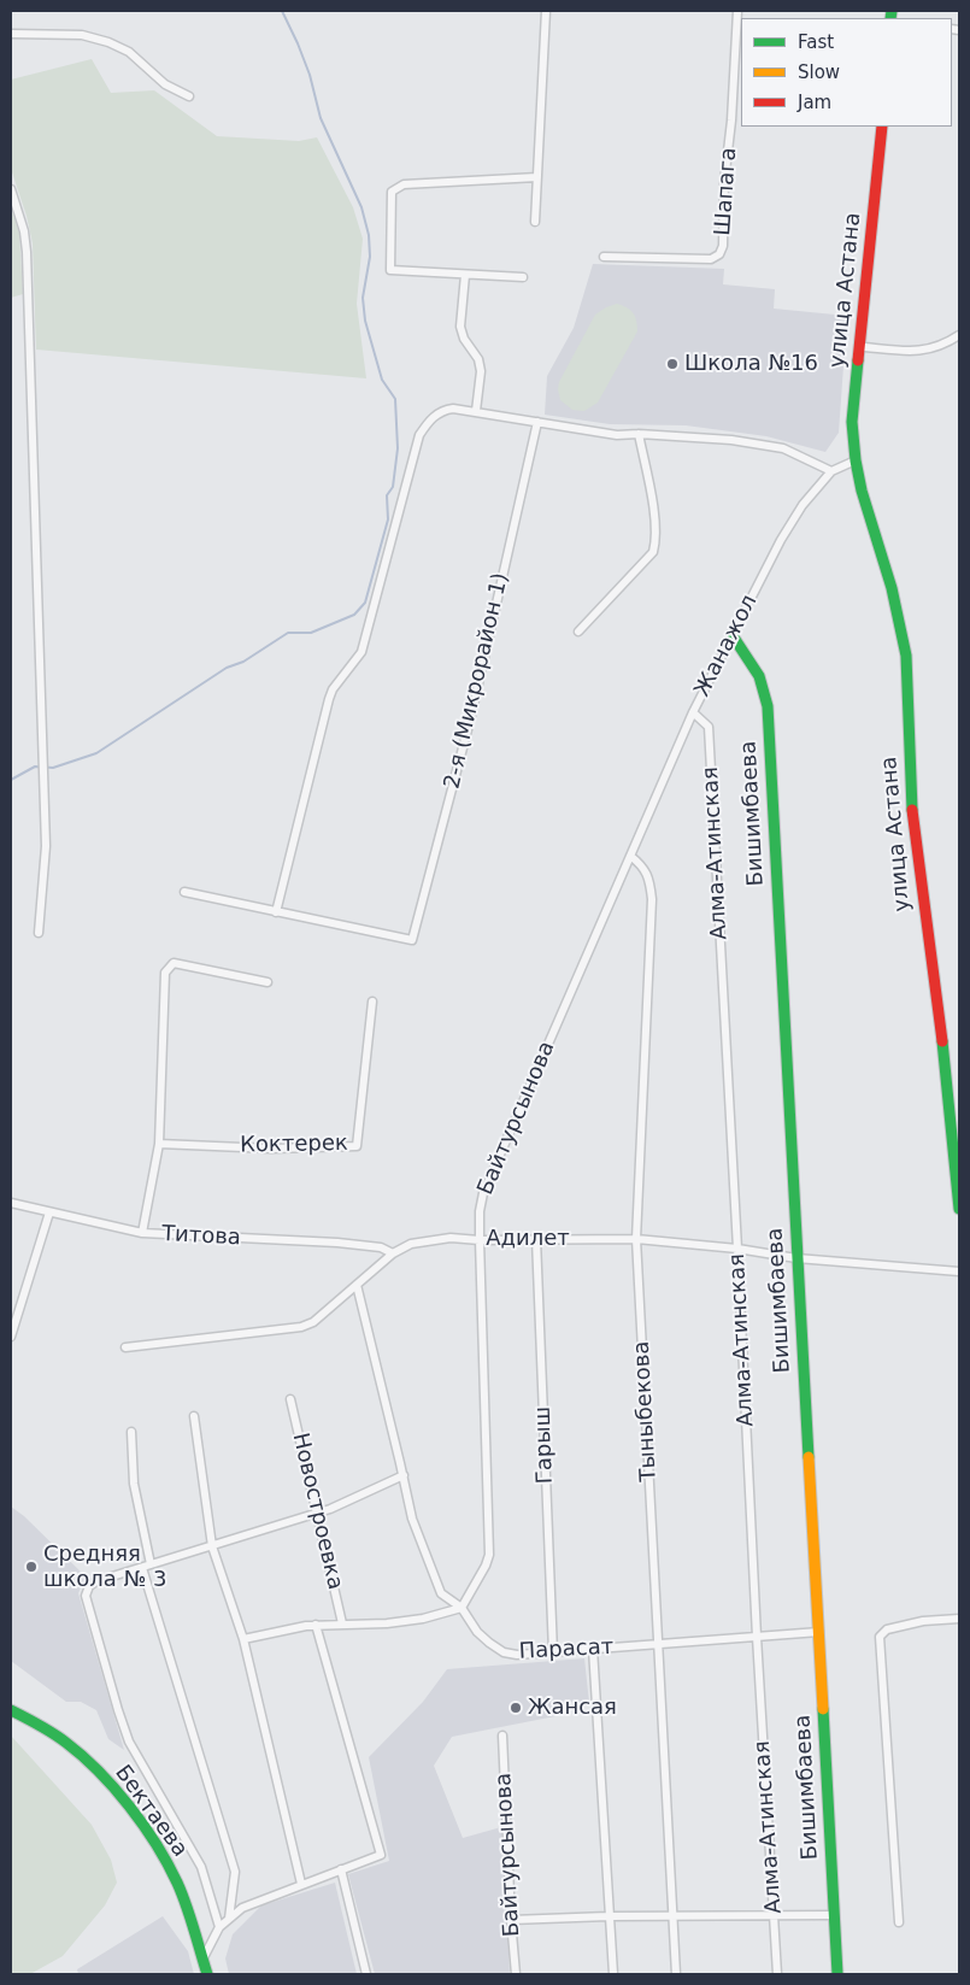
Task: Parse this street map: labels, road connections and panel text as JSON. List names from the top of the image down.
{
  "streets": {
    "street": [
      "Шапага",
      "улица Астана",
      "Жанажол",
      "2-я (Микрорайон 1)",
      "Бишимбаева",
      "Алма-Атинская",
      "Байтурсынова",
      "Коктерек",
      "Титова",
      "Адилет",
      "Тыныбекова",
      "Гарыш",
      "Новостроевка",
      "Парасат",
      "Бектаева"
    ]
  },
  "crossings": [
    ["улица Астана", "Жанажол"],
    ["Жанажол", "Бишимбаева"],
    ["Жанажол", "Алма-Атинская"],
    ["Жанажол", "Байтурсынова"],
    ["Жанажол", "Тыныбекова"],
    ["Бишимбаева", "Адилет"],
    ["Бишимбаева", "Парасат"],
    ["Алма-Атинская", "Адилет"],
    ["Алма-Атинская", "Парасат"],
    ["Байтурсынова", "Адилет"],
    ["Байтурсынова", "Тыныбекова"],
    ["Байтурсынова", "Парасат"],
    ["Титова", "Адилет"],
    ["Адилет", "Тыныбекова"],
    ["Адилет", "Гарыш"],
    ["Адилет", "Парасат"],
    ["Тыныбекова", "Парасат"],
    ["Гарыш", "Парасат"]
  ],
  "places": ["Школа №16", "Средняя школа № 3", "Жансая"],
  "legend": ["Fast", "Slow", "Jam"]
}
